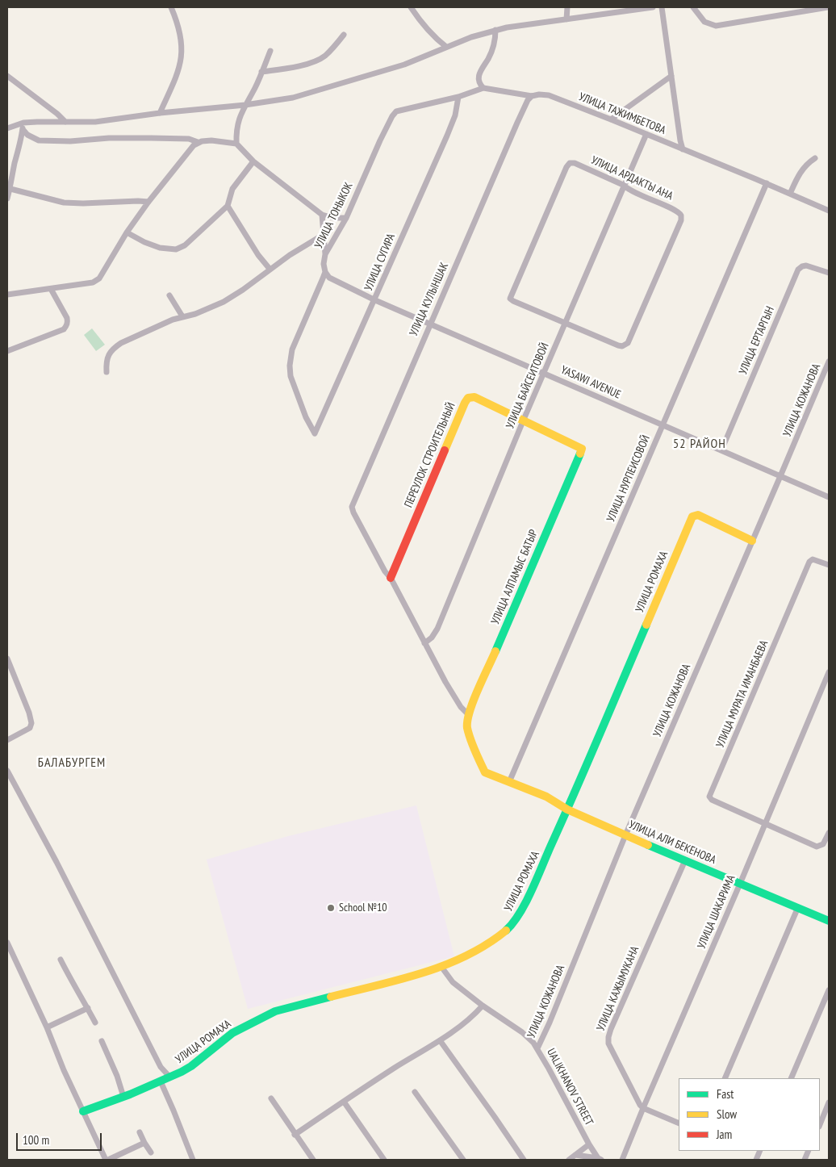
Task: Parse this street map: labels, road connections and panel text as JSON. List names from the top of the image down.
{
  "streets": {
    "street": [
      "УЛИЦА ТАЖИМБЕТОВА",
      "УЛИЦА АРДАКТЫ АНА",
      "УЛИЦА ТОНЫКОК",
      "УЛИЦА СУГИРА",
      "УЛИЦА КУЛЫНШАК",
      "УЛИЦА ЕРТАРГЫН",
      "YASAWI AVENUE",
      "УЛИЦА БАЙСЕИТОВОЙ",
      "УЛИЦА КОЖАНОВА",
      "ПЕРЕУЛОК СТРОИТЕЛЬНЫЙ",
      "УЛИЦА НУРПЕИСОВОЙ",
      "УЛИЦА АЛПАМЫС БАТЫР",
      "УЛИЦА РОМАХА",
      "УЛИЦА МУРАТА ИМАНБАЕВА",
      "УЛИЦА АЛИ БЕКЕНОВА",
      "УЛИЦА ШАКАРИМА",
      "УЛИЦА КАЖЫМУКАНА",
      "UALIKHANOV STREET"
    ]
  },
  "crossings": [
    ["УЛИЦА ТАЖИМБЕТОВА", "УЛИЦА ТОНЫКОК"],
    ["УЛИЦА ТАЖИМБЕТОВА", "УЛИЦА СУГИРА"],
    ["УЛИЦА ТАЖИМБЕТОВА", "УЛИЦА КУЛЫНШАК"],
    ["УЛИЦА ТАЖИМБЕТОВА", "УЛИЦА БАЙСЕИТОВОЙ"],
    ["УЛИЦА ТАЖИМБЕТОВА", "УЛИЦА НУРПЕИСОВОЙ"],
    ["УЛИЦА АРДАКТЫ АНА", "УЛИЦА БАЙСЕИТОВОЙ"],
    ["УЛИЦА ТОНЫКОК", "УЛИЦА СУГИРА"],
    ["УЛИЦА ТОНЫКОК", "YASAWI AVENUE"],
    ["УЛИЦА СУГИРА", "YASAWI AVENUE"],
    ["УЛИЦА КУЛЫНШАК", "YASAWI AVENUE"],
    ["УЛИЦА КУЛЫНШАК", "ПЕРЕУЛОК СТРОИТЕЛЬНЫЙ"],
    ["УЛИЦА ЕРТАРГЫН", "YASAWI AVENUE"],
    ["YASAWI AVENUE", "УЛИЦА БАЙСЕИТОВОЙ"],
    ["YASAWI AVENUE", "УЛИЦА КОЖАНОВА"],
    ["YASAWI AVENUE", "УЛИЦА НУРПЕИСОВОЙ"],
    ["УЛИЦА БАЙСЕИТОВОЙ", "ПЕРЕУЛОК СТРОИТЕЛЬНЫЙ"],
    ["УЛИЦА БАЙСЕИТОВОЙ", "УЛИЦА АЛПАМЫС БАТЫР"],
    ["УЛИЦА КОЖАНОВА", "УЛИЦА РОМАХА"],
    ["УЛИЦА КОЖАНОВА", "УЛИЦА АЛИ БЕКЕНОВА"],
    ["УЛИЦА КОЖАНОВА", "UALIKHANOV STREET"],
    ["ПЕРЕУЛОК СТРОИТЕЛЬНЫЙ", "УЛИЦА АЛПАМЫС БАТЫР"],
    ["УЛИЦА НУРПЕИСОВОЙ", "УЛИЦА АЛИ БЕКЕНОВА"],
    ["УЛИЦА АЛПАМЫС БАТЫР", "УЛИЦА АЛИ БЕКЕНОВА"],
    ["УЛИЦА РОМАХА", "УЛИЦА АЛИ БЕКЕНОВА"],
    ["УЛИЦА РОМАХА", "UALIKHANOV STREET"],
    ["УЛИЦА МУРАТА ИМАНБАЕВА", "УЛИЦА ШАКАРИМА"],
    ["УЛИЦА АЛИ БЕКЕНОВА", "УЛИЦА ШАКАРИМА"],
    ["УЛИЦА АЛИ БЕКЕНОВА", "УЛИЦА КАЖЫМУКАНА"],
    ["УЛИЦА ШАКАРИМА", "УЛИЦА КАЖЫМУКАНА"]
  ],
  "districts": ["52 РАЙОН", "БАЛАБУРГЕМ"],
  "places": ["School №10"],
  "legend": ["Fast", "Slow", "Jam"],
  "scale_bar": "100 m"
}
